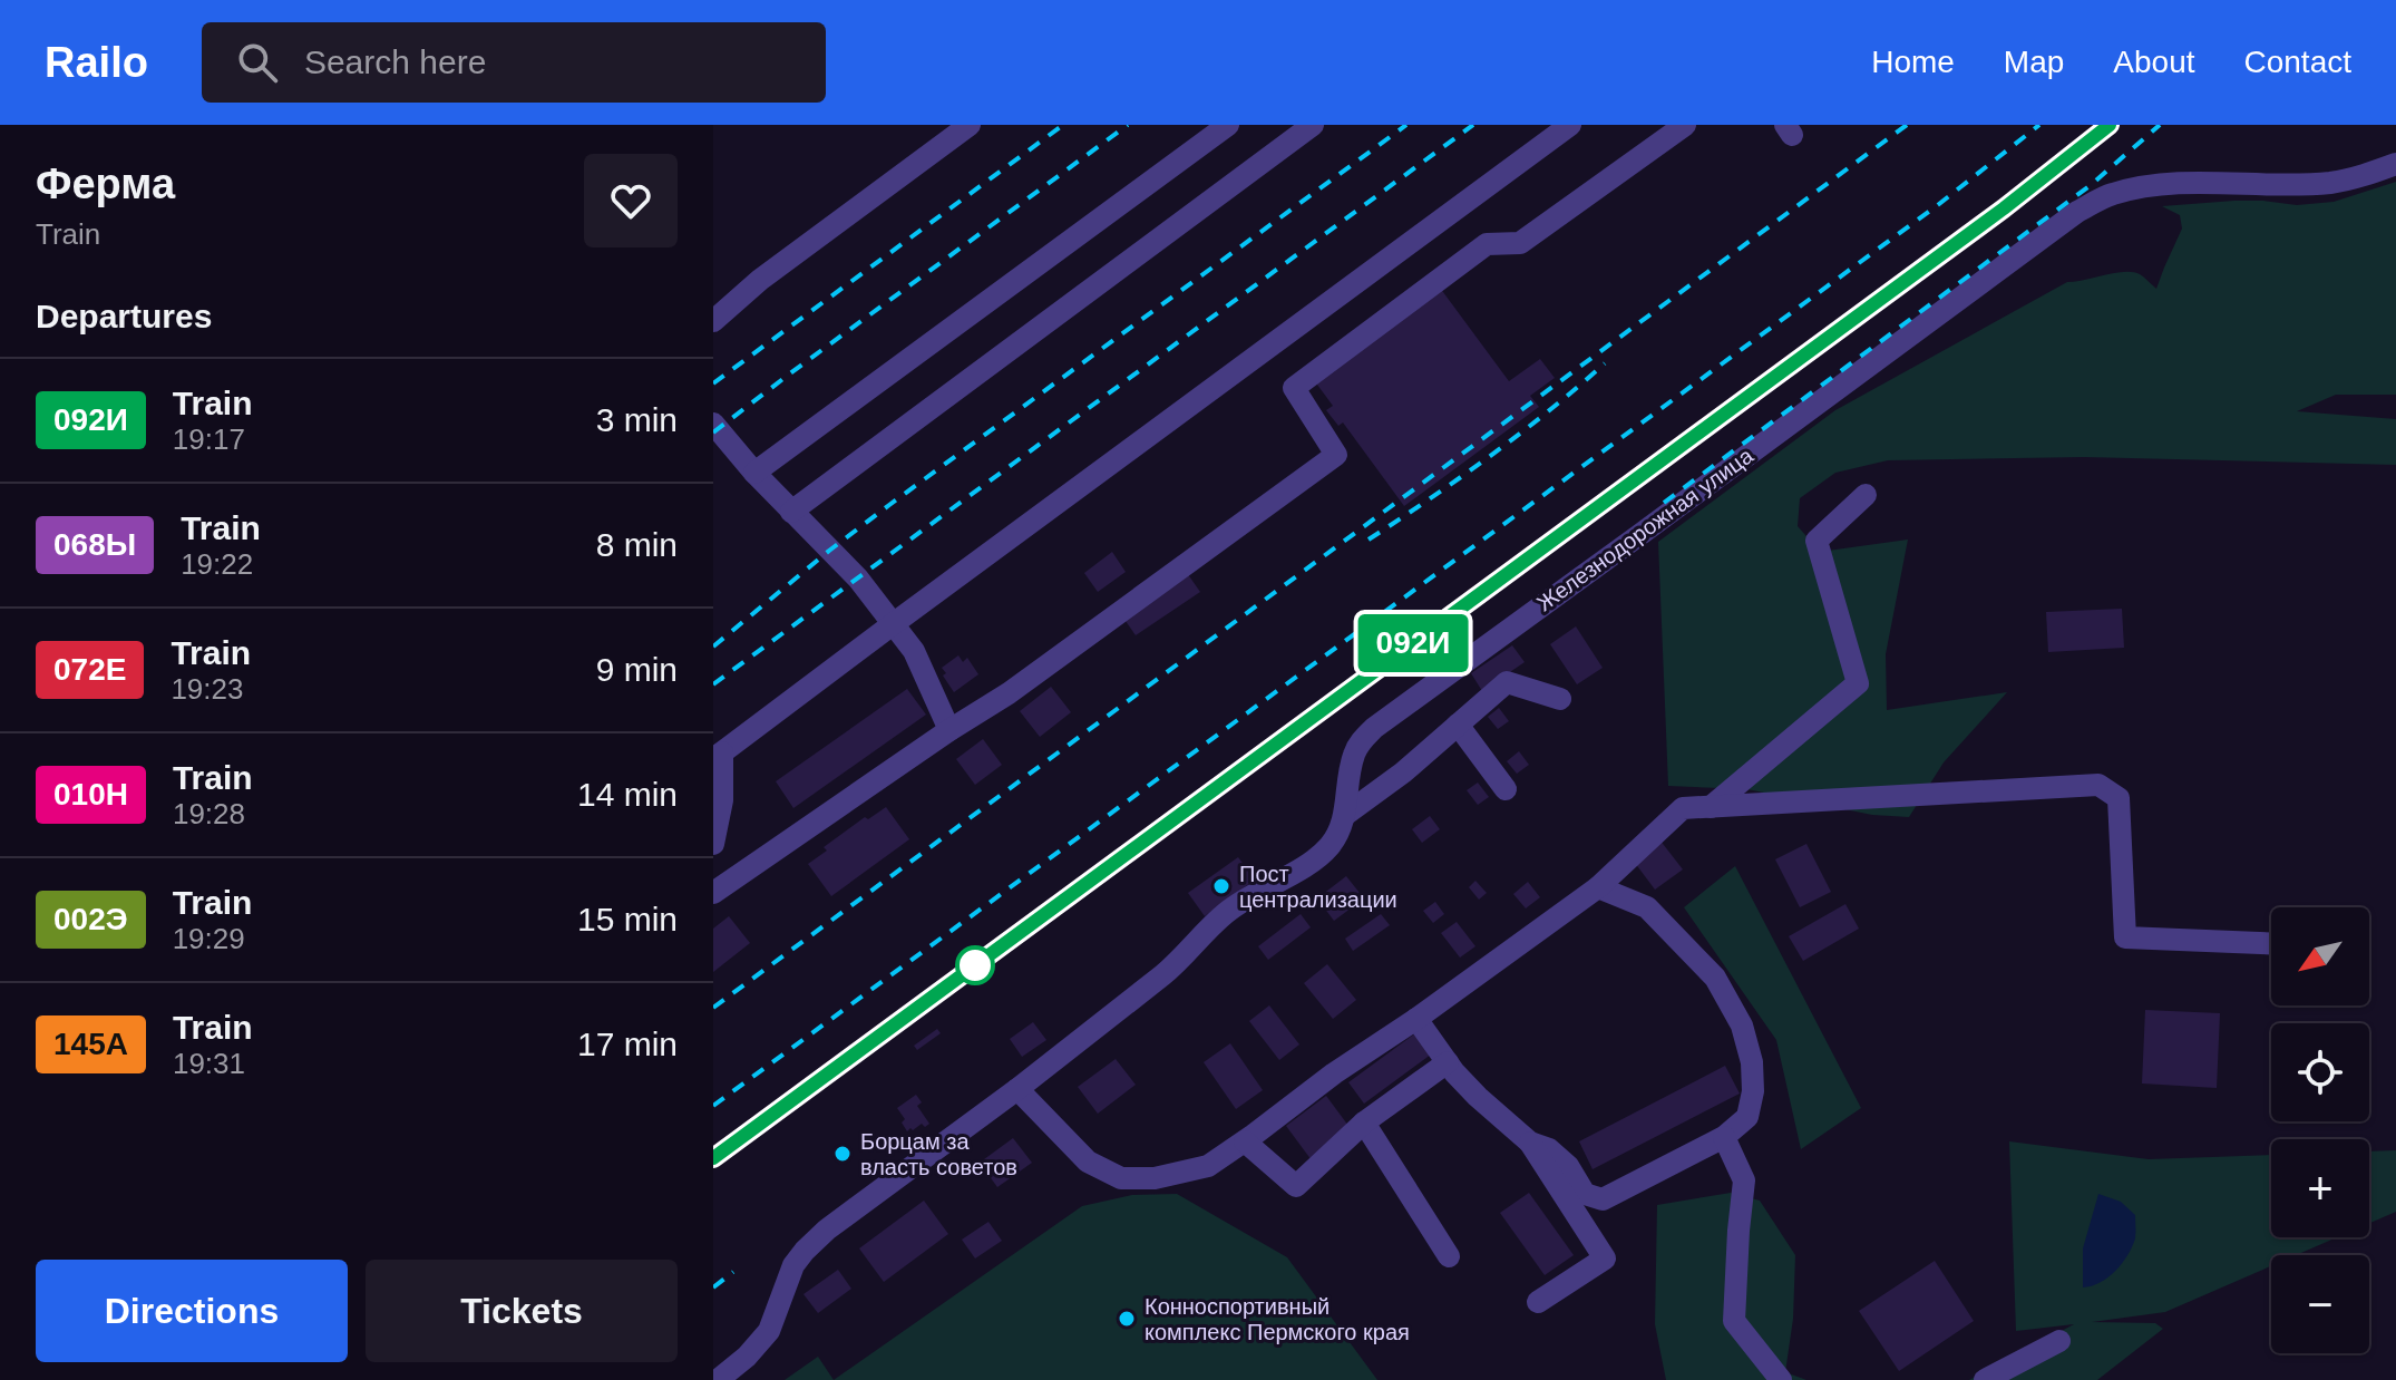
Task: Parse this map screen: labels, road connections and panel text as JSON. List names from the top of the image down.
{
  "streets": {
    "street": ["Железнодорожная улица"]
  },
  "places": ["Пост централизации", "Борцам за власть советов", "Конноспортивный комплекс Пермского края"],
  "north": "bottom left",
  "page": {
    "header": "Railo",
    "search": "Search here",
    "nav": [
      "Home",
      "Map",
      "About",
      "Contact"
    ],
    "heading": [
      ["Ферма", "Train"],
      "Departures"
    ],
    "on_map": "092И",
    "list": [
      {
        "mark": "092И",
        "name": "Train",
        "note": "19:17",
        "value": "3 min"
      },
      {
        "mark": "068Ы",
        "name": "Train",
        "note": "19:22",
        "value": "8 min"
      },
      {
        "mark": "072Е",
        "name": "Train",
        "note": "19:23",
        "value": "9 min"
      },
      {
        "mark": "010Н",
        "name": "Train",
        "note": "19:28",
        "value": "14 min"
      },
      {
        "mark": "002Э",
        "name": "Train",
        "note": "19:29",
        "value": "15 min"
      },
      {
        "mark": "145А",
        "name": "Train",
        "note": "19:31",
        "value": "17 min"
      }
    ],
    "map_buttons": ["+", "−"],
    "buttons": ["Directions", "Tickets"]
  }
}
